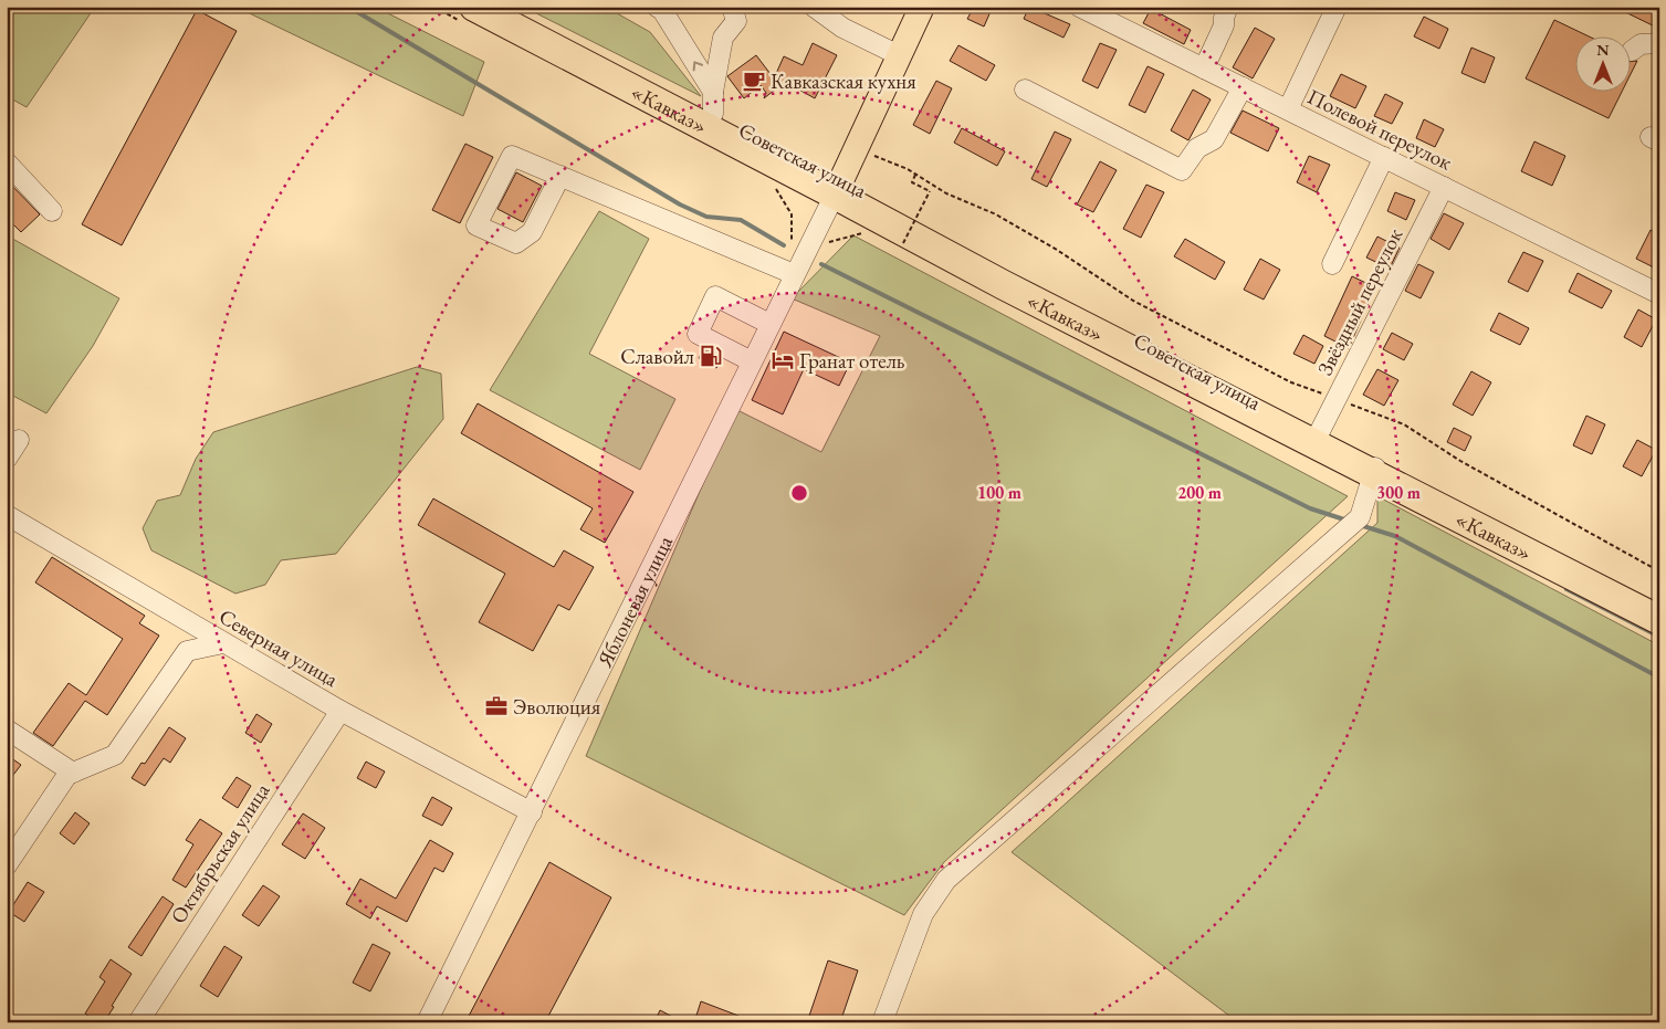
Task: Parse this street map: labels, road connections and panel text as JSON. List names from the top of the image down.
{
  "streets": {
    "highway": ["«Кавказ»", "Советская улица"],
    "street": [
      "Полевой переулок",
      "Звёздный переулок",
      "Яблоневая улица",
      "Северная улица",
      "Октябрьская улица"
    ]
  },
  "crossings": [
    ["«Кавказ»", "Советская улица"],
    ["«Кавказ»", "Яблоневая улица"],
    ["Полевой переулок", "Звёздный переулок"],
    ["Советская улица", "Звёздный переулок"],
    ["Советская улица", "Яблоневая улица"],
    ["Яблоневая улица", "Северная улица"],
    ["Северная улица", "Октябрьская улица"]
  ],
  "places": {
    "cafe": ["Кавказская кухня"],
    "fuel station": ["Славойл"],
    "hotel": ["Гранат отель"],
    "office": ["Эволюция"]
  },
  "north": "top",
  "rings": ["100 m", "200 m", "300 m"]
}
